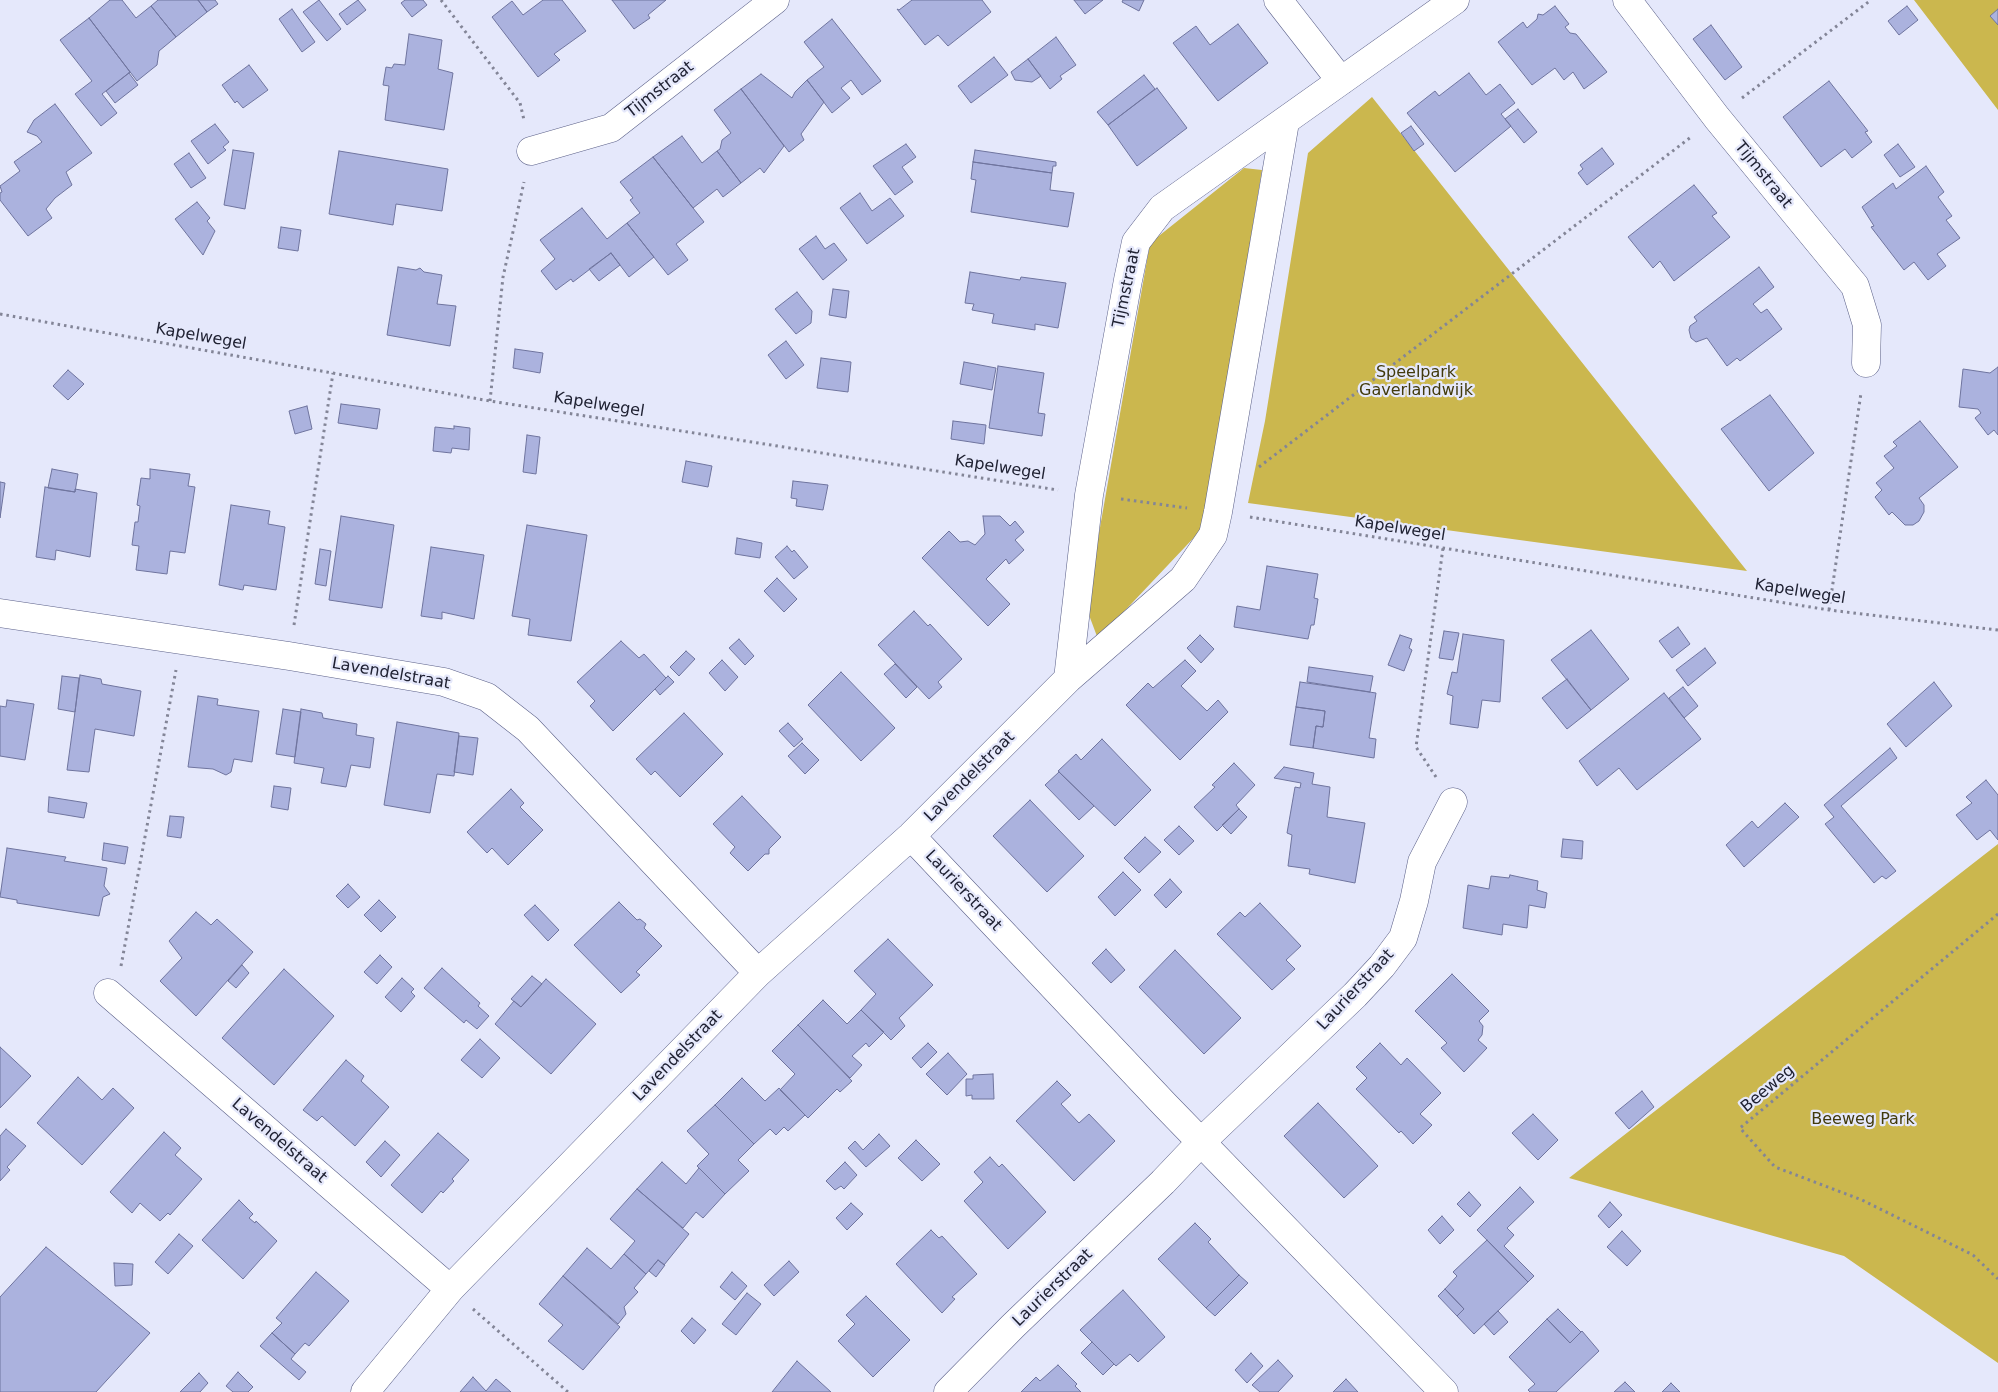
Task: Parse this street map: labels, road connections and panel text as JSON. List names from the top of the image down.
{
  "streets": {
    "street": ["Tijmstraat", "Lavendelstraat", "Laurierstraat"],
    "path": ["Kapelwegel", "Beeweg"]
  },
  "crossings": [
    ["Tijmstraat", "Kapelwegel"],
    ["Kapelwegel", "Lavendelstraat"],
    ["Lavendelstraat", "Laurierstraat"]
  ],
  "parks": ["Speelpark Gaverlandwijk", "Beeweg Park"]
}
